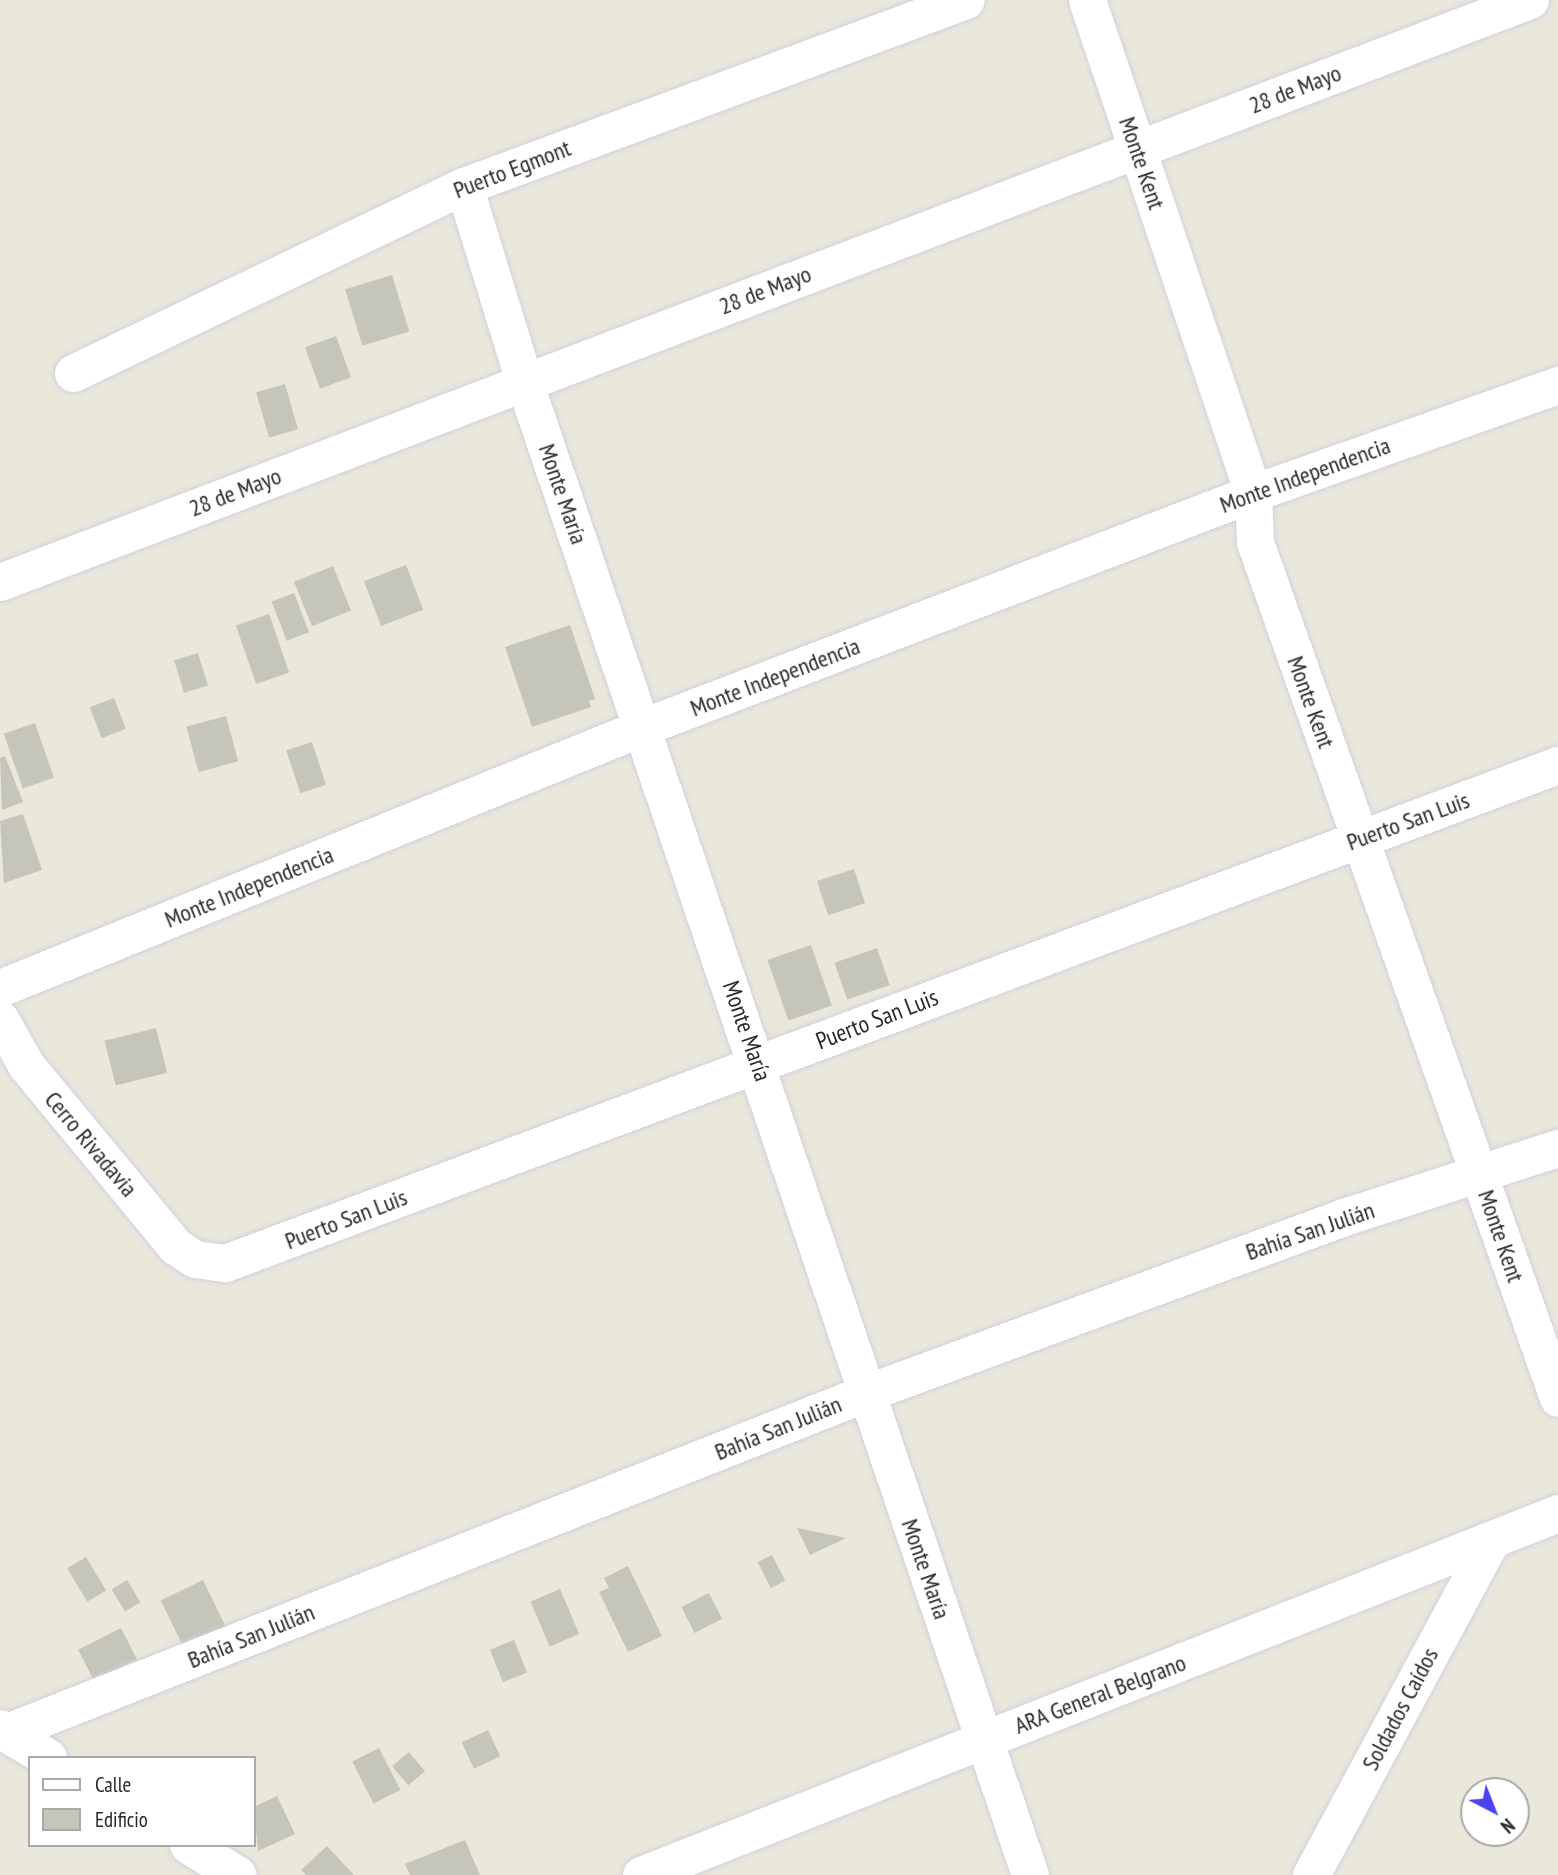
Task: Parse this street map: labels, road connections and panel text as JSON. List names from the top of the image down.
{
  "streets": {
    "street": [
      "28 de Mayo",
      "Monte Kent",
      "Puerto Egmont",
      "Monte Independencia",
      "Monte María",
      "Puerto San Luis",
      "Cerro Rivadavia",
      "Bahía San Julián",
      "ARA General Belgrano",
      "Soldados Caídos"
    ]
  },
  "crossings": [
    ["28 de Mayo", "Monte Kent"],
    ["28 de Mayo", "Monte María"],
    ["Monte Kent", "Monte Independencia"],
    ["Monte Kent", "Puerto San Luis"],
    ["Monte Kent", "Bahía San Julián"],
    ["Puerto Egmont", "Monte María"],
    ["Monte Independencia", "Monte María"],
    ["Monte María", "Puerto San Luis"],
    ["Monte María", "Bahía San Julián"],
    ["Monte María", "ARA General Belgrano"],
    ["Puerto San Luis", "Cerro Rivadavia"],
    ["ARA General Belgrano", "Soldados Caídos"]
  ],
  "legend": ["Calle", "Edificio"],
  "north": "bottom right"
}
